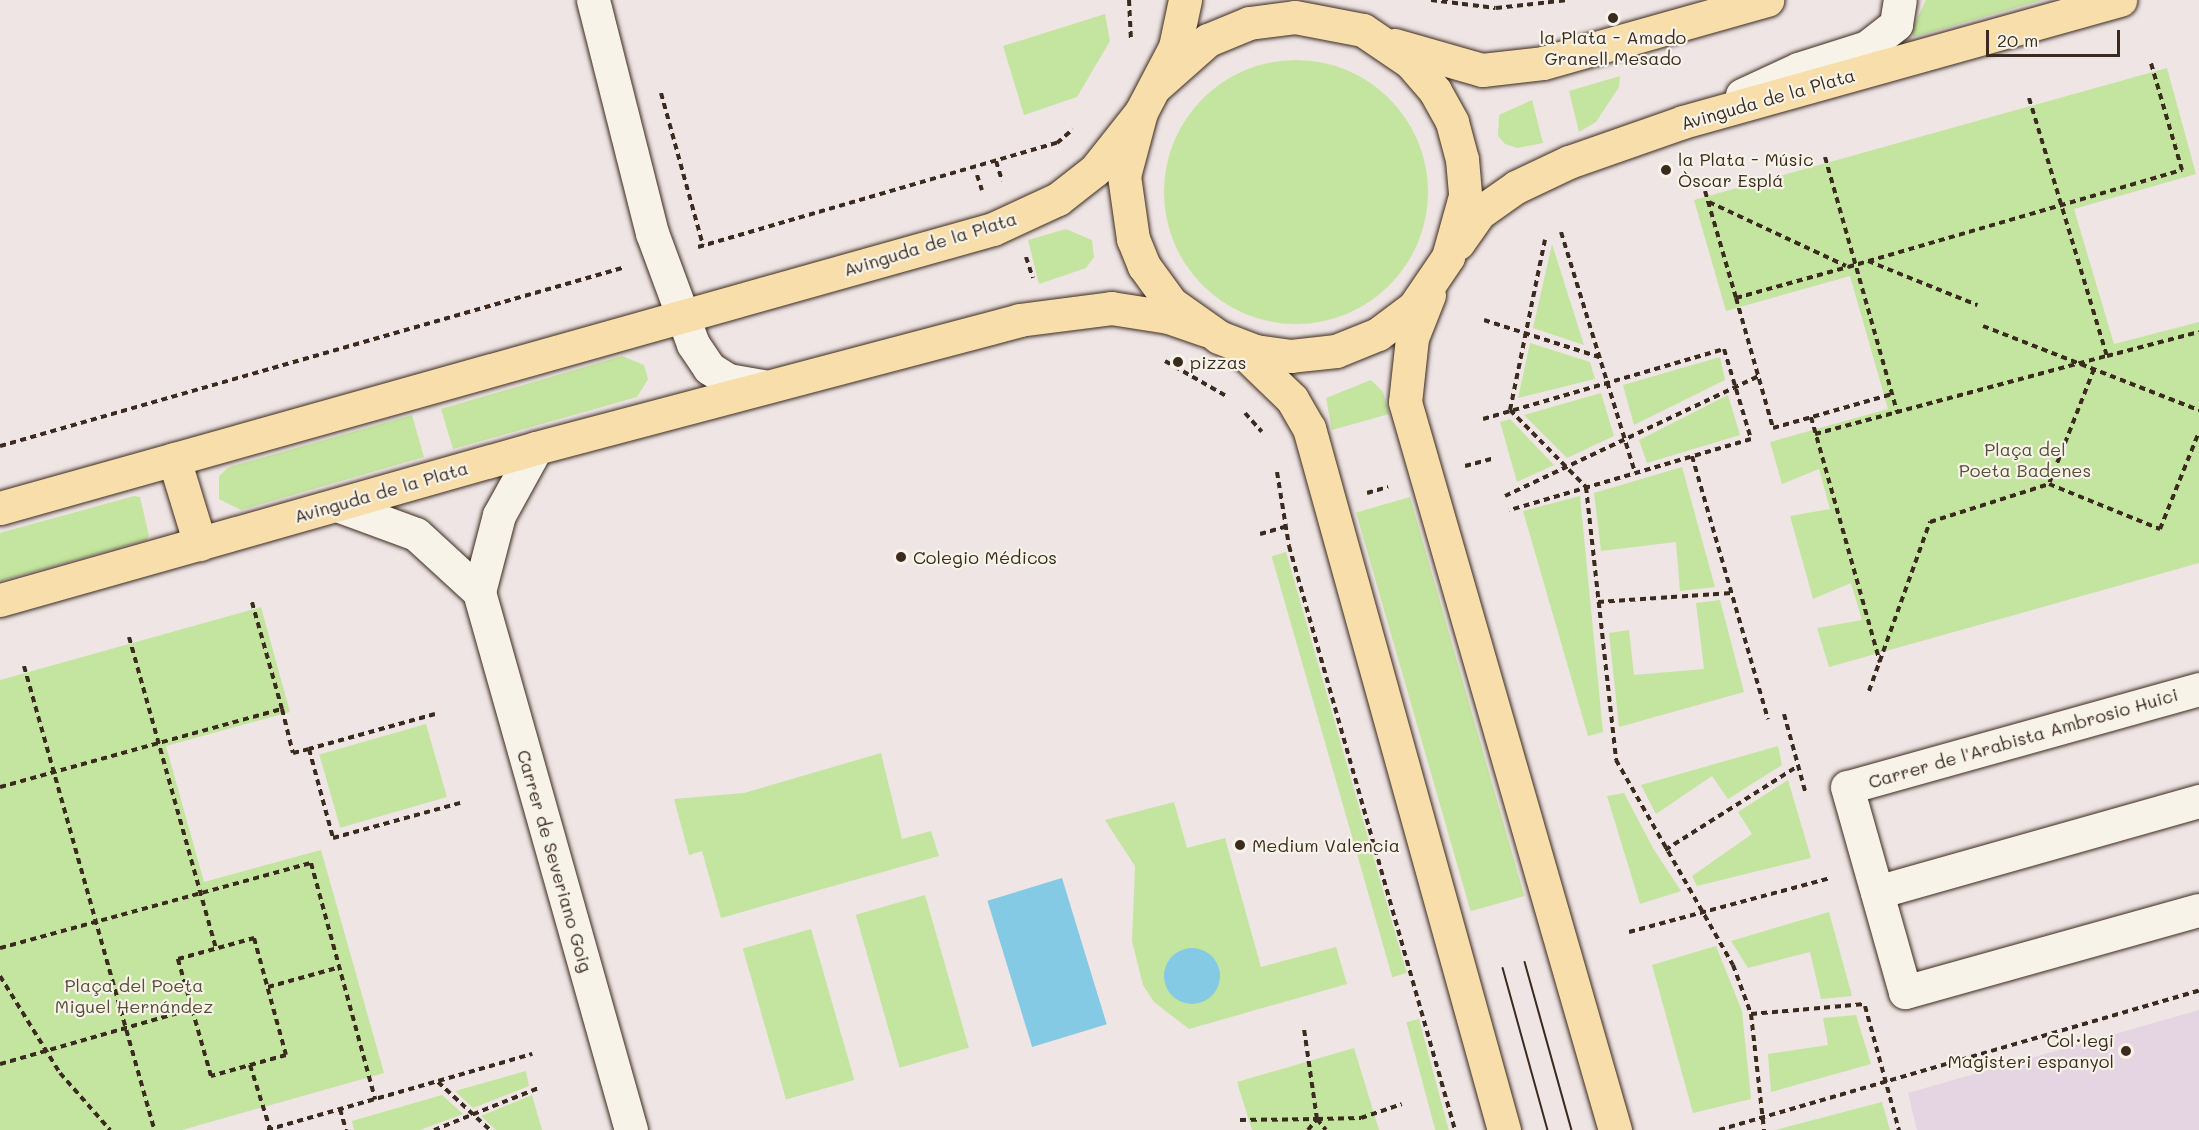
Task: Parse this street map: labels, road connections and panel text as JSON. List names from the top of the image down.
{
  "streets": {
    "main road": ["Avinguda de la Plata"],
    "street": ["Carrer de l'Arabista Ambrosio Huici", "Carrer de Severiano Goig"]
  },
  "parks": ["Plaça del Poeta Badenes", "Plaça del Poeta Miguel Hernández"],
  "places": [
    "la Plata - Amado Granell Mesado",
    "la Plata - Músic Òscar Esplá",
    "pizzas",
    "Colegio Médicos",
    "Medium Valencia",
    "Col·legi Magisteri espanyol"
  ],
  "scale_bar": "20 m"
}
